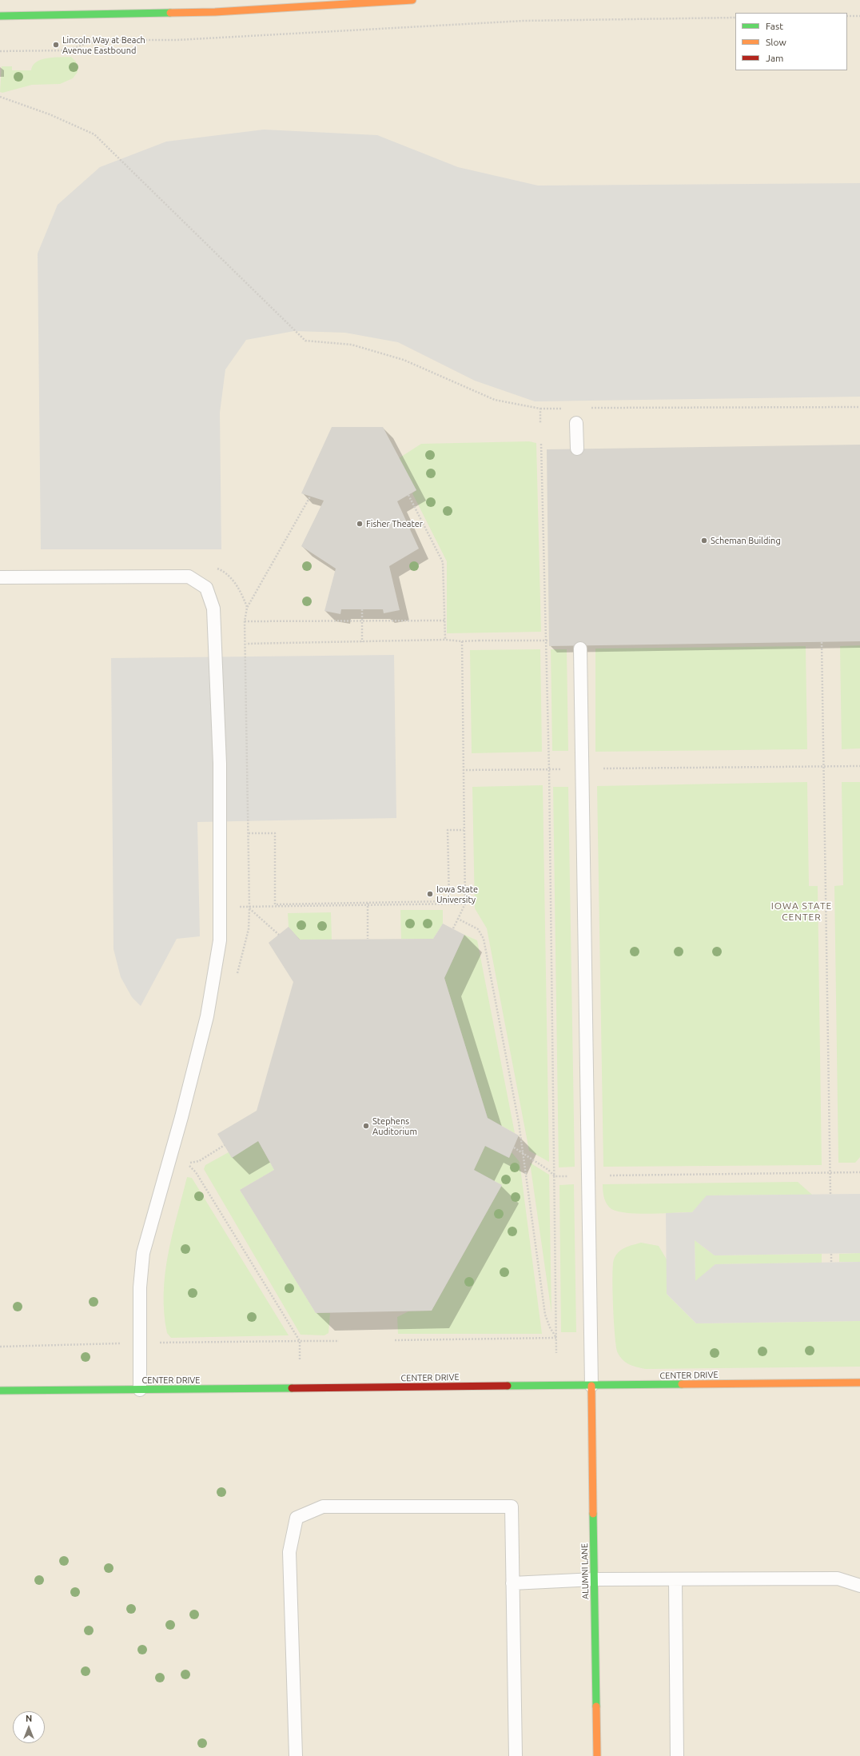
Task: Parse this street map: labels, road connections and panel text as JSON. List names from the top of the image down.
{
  "streets": {
    "street": ["CENTER DRIVE", "ALUMNI LANE"]
  },
  "crossings": [
    ["CENTER DRIVE", "ALUMNI LANE"]
  ],
  "districts": ["IOWA STATE CENTER"],
  "places": [
    "Lincoln Way at Beach Avenue Eastbound",
    "Fisher Theater",
    "Scheman Building",
    "Iowa State University",
    "Stephens Auditorium"
  ],
  "legend": ["Fast", "Slow", "Jam"],
  "north": "top"
}
